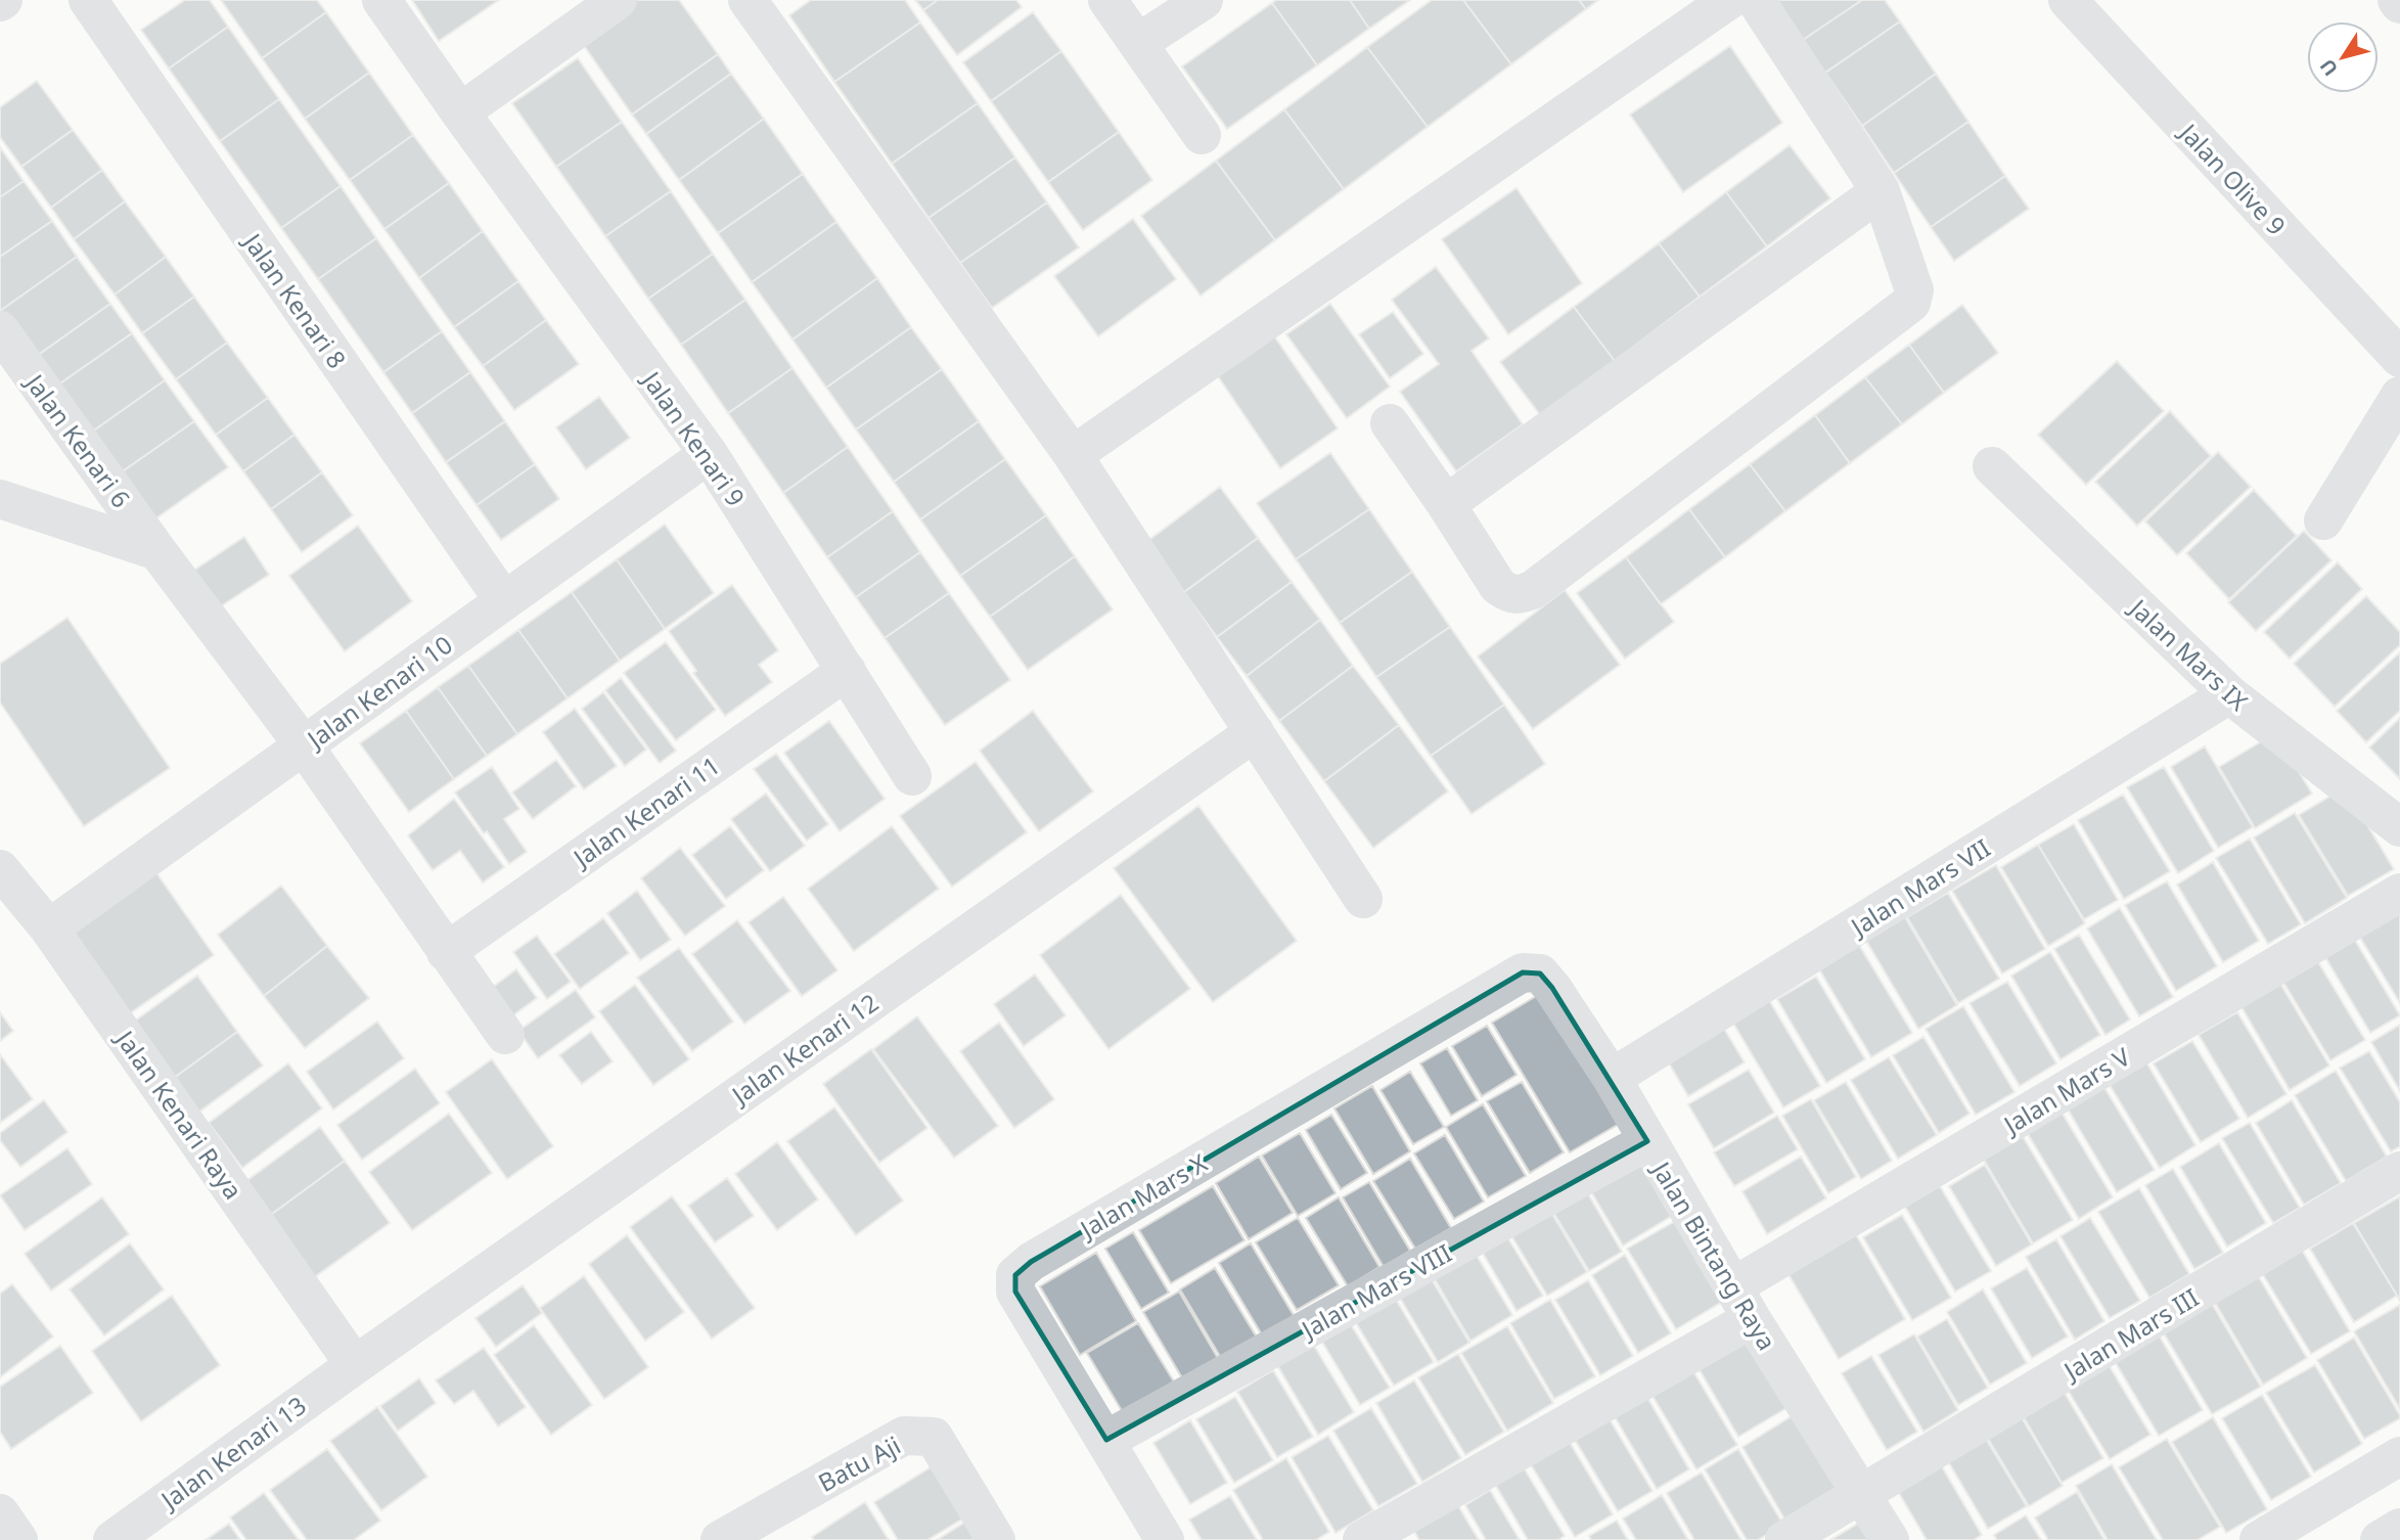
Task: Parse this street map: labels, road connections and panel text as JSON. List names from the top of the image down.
{
  "streets": {
    "street": [
      "Jalan Olive 9",
      "Jalan Kenari 8",
      "Jalan Kenari 9",
      "Jalan Kenari 6",
      "Jalan Mars IX",
      "Jalan Kenari 10",
      "Jalan Kenari 11",
      "Jalan Mars VII",
      "Jalan Kenari 12",
      "Jalan Mars V",
      "Jalan Kenari Raya",
      "Jalan Mars X",
      "Jalan Bintang Raya",
      "Jalan Mars VIII",
      "Jalan Mars III",
      "Jalan Kenari 13",
      "Batu Aji"
    ]
  },
  "crossings": [
    ["Jalan Kenari 8", "Jalan Kenari 10"],
    ["Jalan Kenari 9", "Jalan Kenari 10"],
    ["Jalan Kenari 9", "Jalan Kenari 11"],
    ["Jalan Kenari 6", "Jalan Kenari 10"],
    ["Jalan Mars IX", "Jalan Mars VII"],
    ["Jalan Kenari 10", "Jalan Kenari Raya"],
    ["Jalan Mars VII", "Jalan Bintang Raya"],
    ["Jalan Kenari 12", "Jalan Kenari Raya"],
    ["Jalan Kenari 12", "Jalan Kenari 13"],
    ["Jalan Mars V", "Jalan Bintang Raya"],
    ["Jalan Kenari Raya", "Jalan Kenari 13"],
    ["Jalan Mars X", "Jalan Bintang Raya"],
    ["Jalan Mars X", "Jalan Mars VIII"],
    ["Jalan Bintang Raya", "Jalan Mars VIII"],
    ["Jalan Bintang Raya", "Jalan Mars III"]
  ],
  "north": "bottom left"
}
